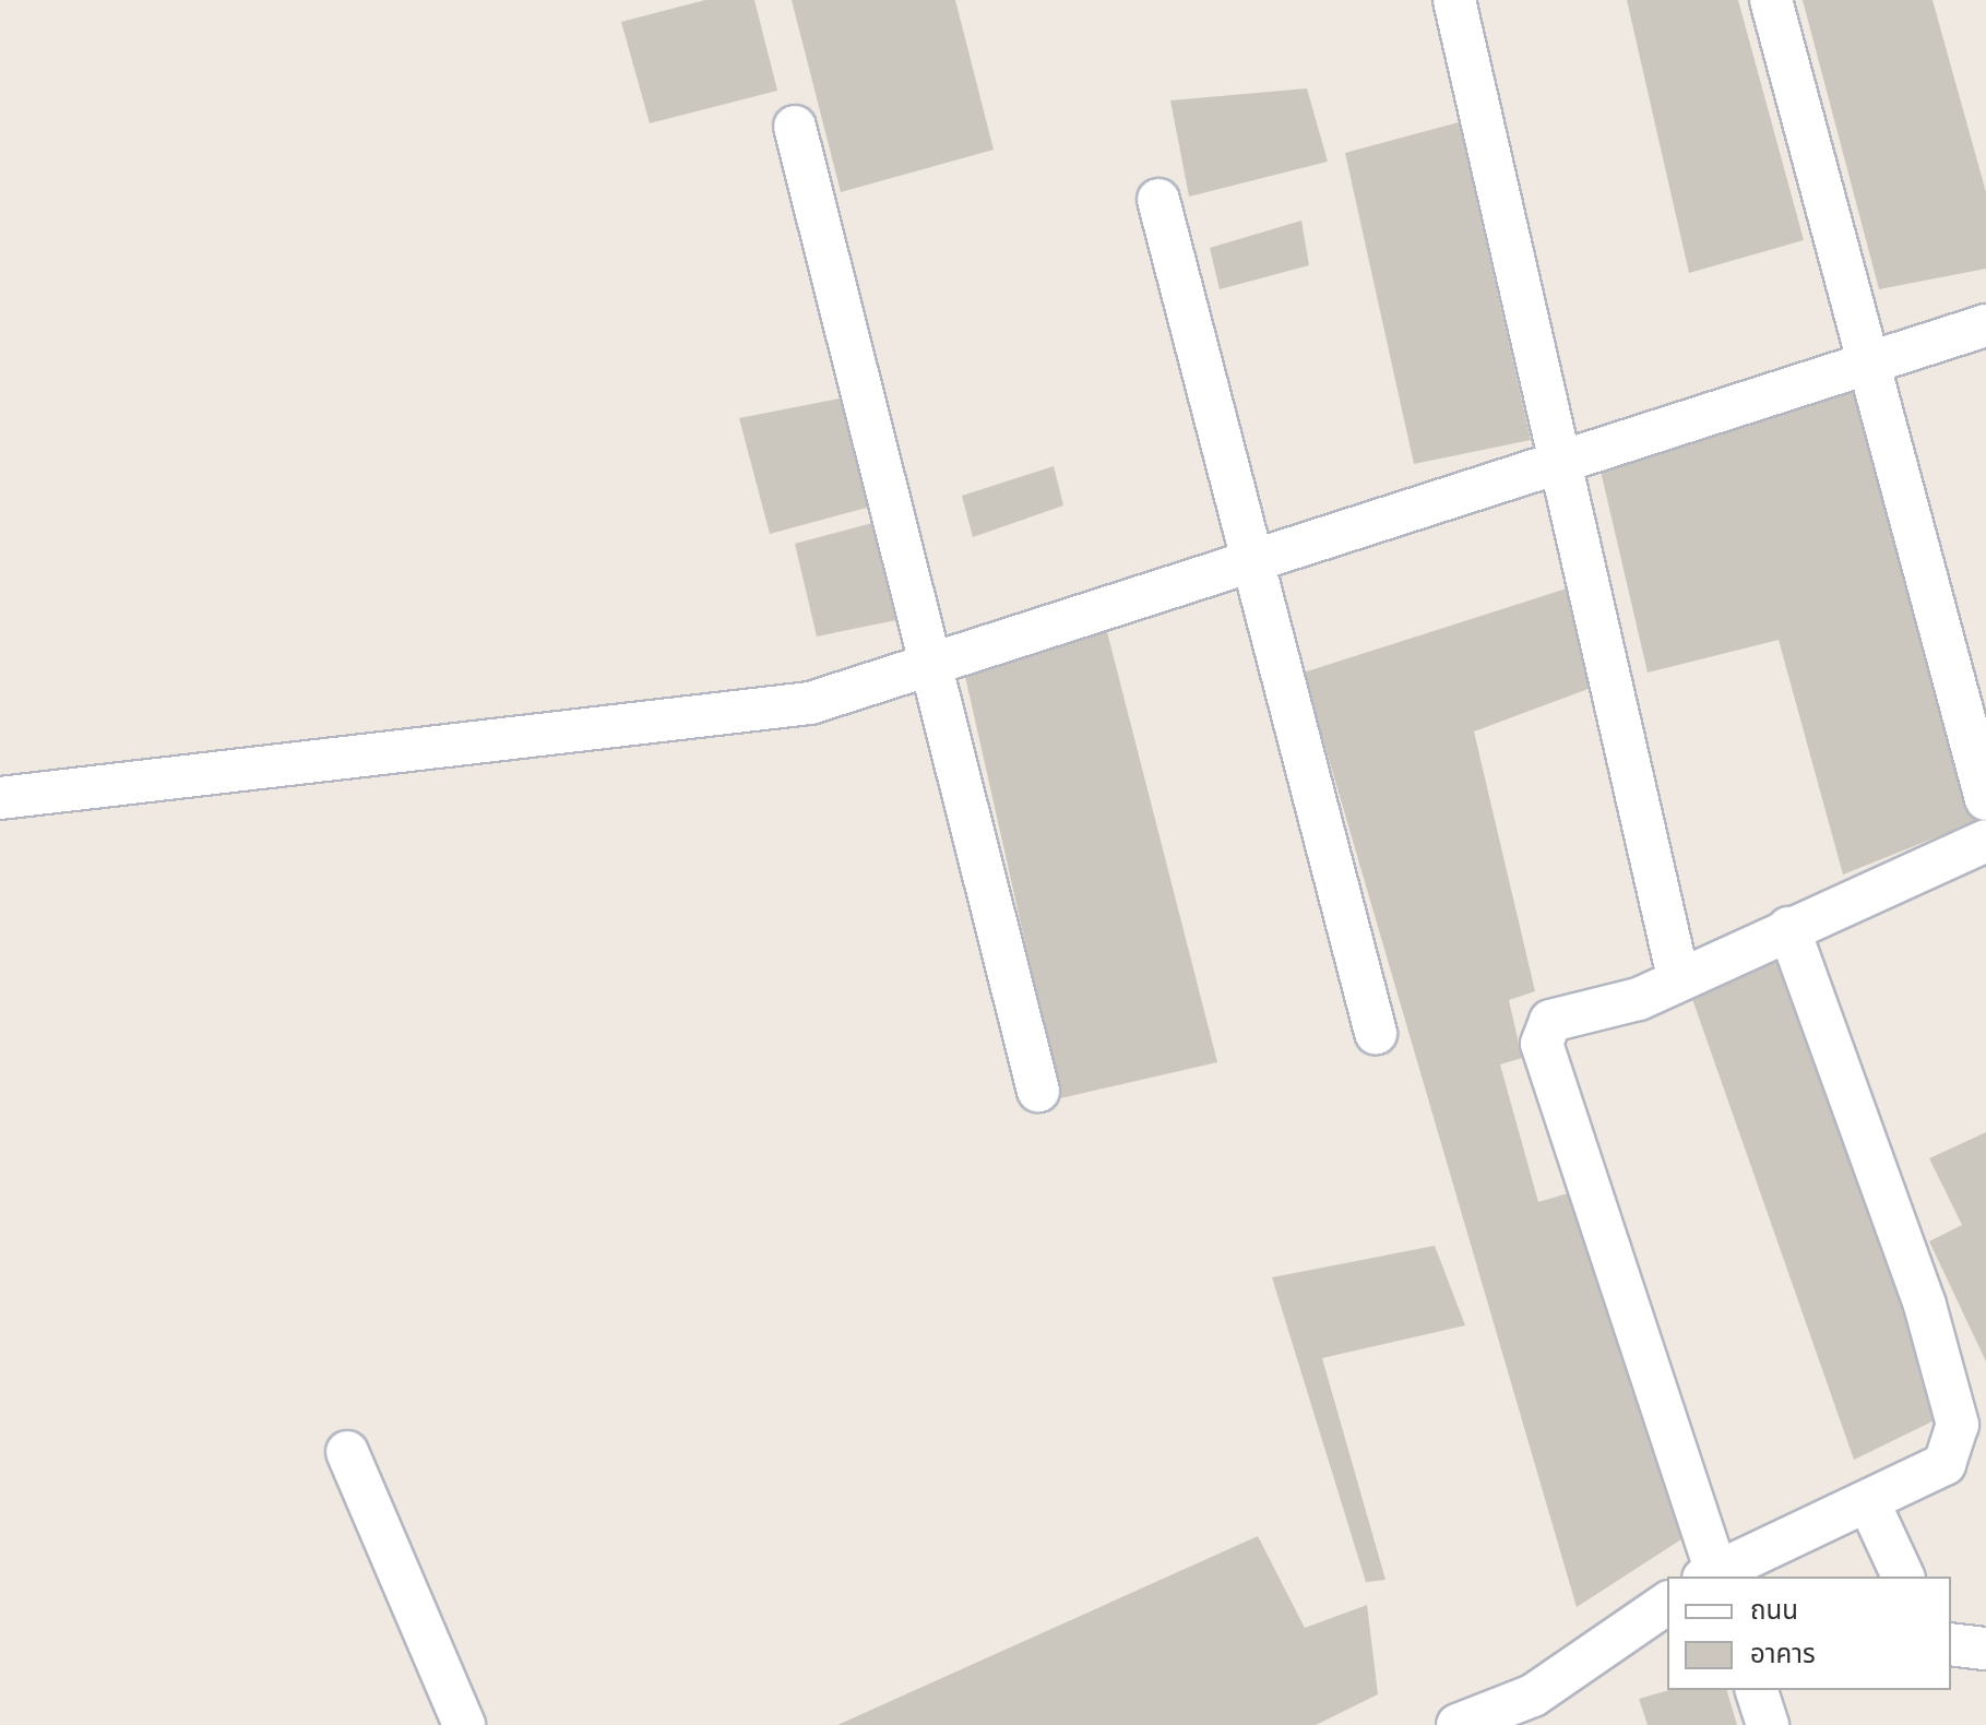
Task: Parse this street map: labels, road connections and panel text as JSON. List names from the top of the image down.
{
  "legend": ["ถนน", "อาคาร"]
}
